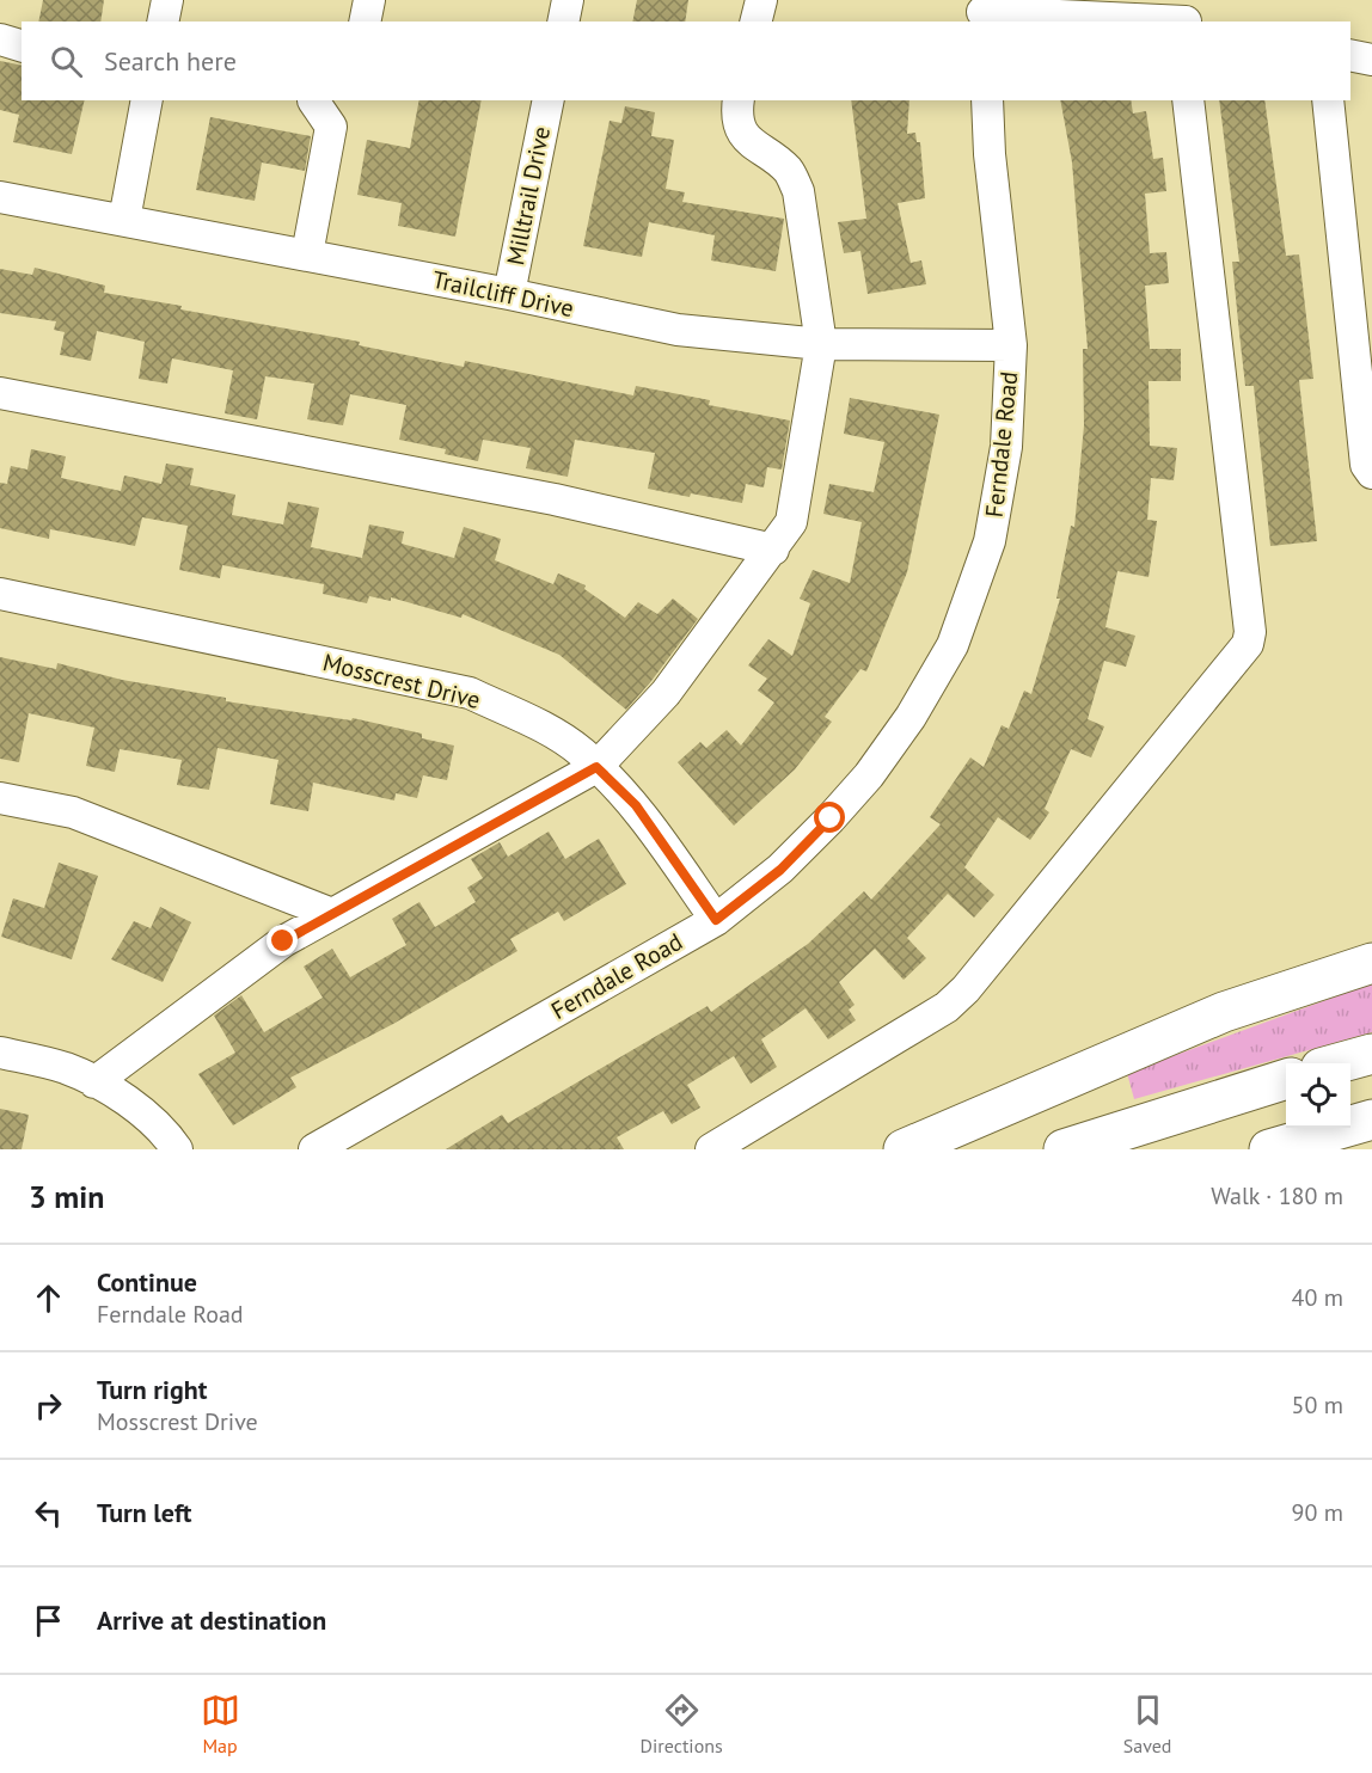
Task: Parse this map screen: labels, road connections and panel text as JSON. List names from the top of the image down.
{
  "streets": {
    "street": [
      "Milltrail Drive",
      "Trailcliff Drive",
      "Ferndale Road",
      "Mosscrest Drive"
    ]
  },
  "crossings": [
    ["Milltrail Drive", "Trailcliff Drive"],
    ["Trailcliff Drive", "Ferndale Road"],
    ["Ferndale Road", "Mosscrest Drive"]
  ],
  "page": {
    "search": "Search here",
    "heading": ["3 min", "Walk · 180 m"],
    "list": [
      ["Continue", "Ferndale Road", "40 m"],
      ["Turn right", "Mosscrest Drive", "50 m"],
      ["Turn left", "90 m"],
      "Arrive at destination"
    ],
    "nav": ["Map", "Directions", "Saved"]
  }
}
